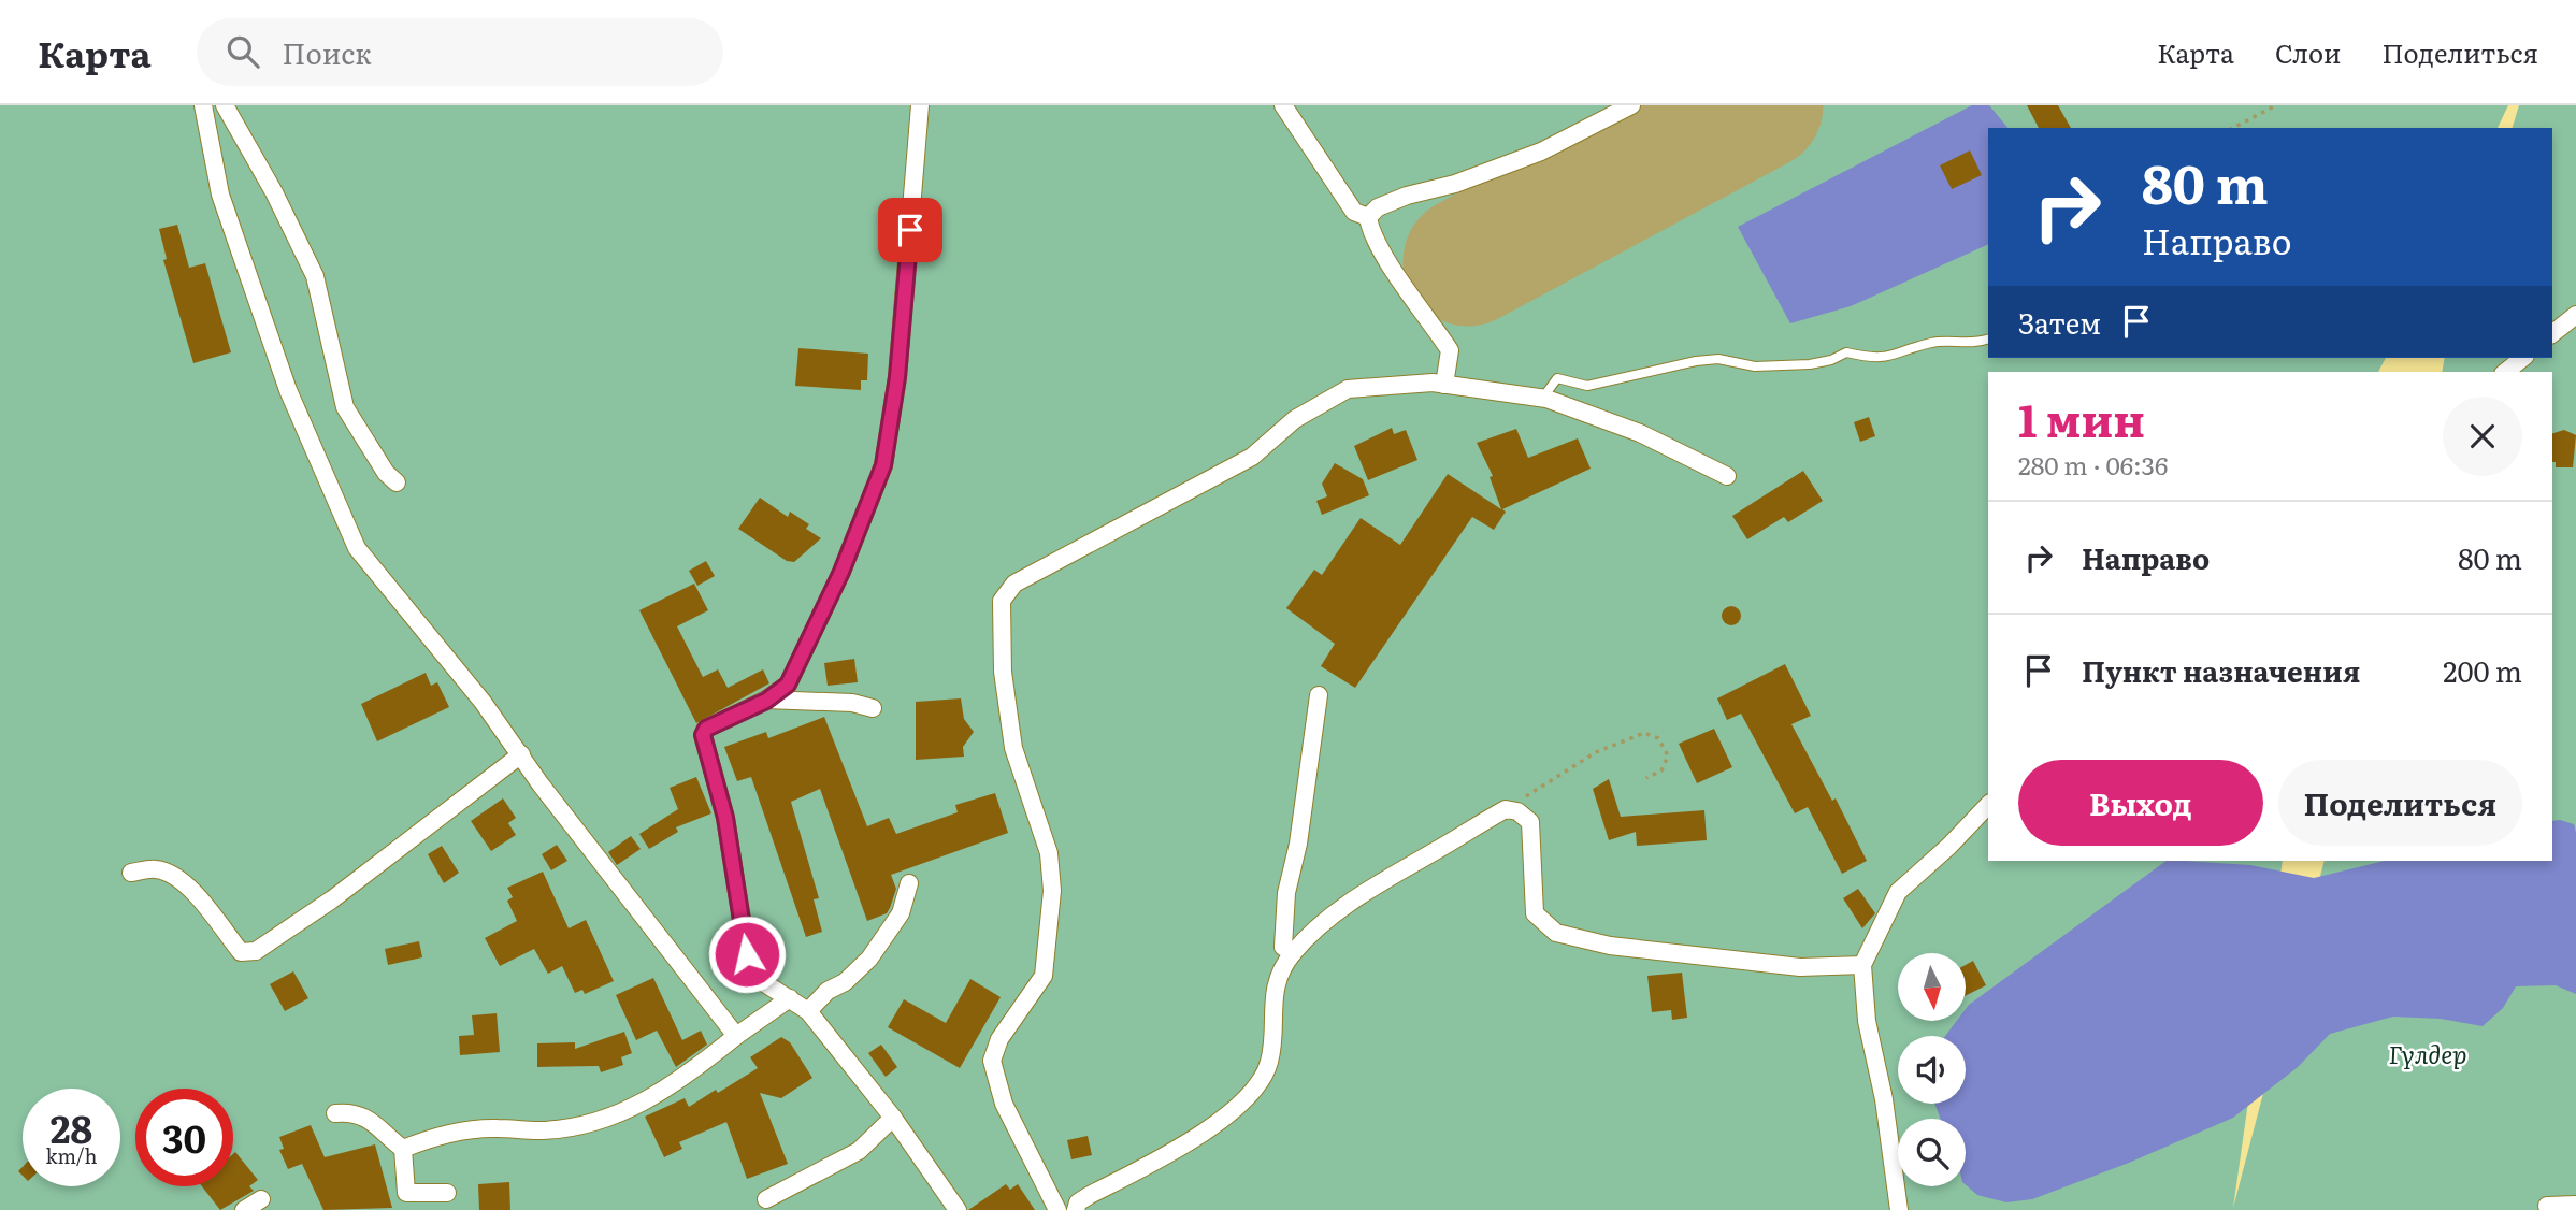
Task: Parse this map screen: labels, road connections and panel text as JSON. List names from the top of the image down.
{
  "parks": ["Гүлдер"],
  "north": "bottom",
  "page": {
    "header": "Карта",
    "search": "Поиск",
    "nav": ["Карта", "Слои", "Поделиться"],
    "turn": ["80 m", "Направо"],
    "then": "Затем",
    "heading": ["1 мин", "280 m · 06:36"],
    "list": [
      {
        "name": "Направо",
        "value": "80 m"
      },
      {
        "name": "Пункт назначения",
        "value": "200 m"
      }
    ],
    "buttons": ["Выход", "Поделиться"],
    "speed": "28 km/h",
    "limit": "30"
  }
}
